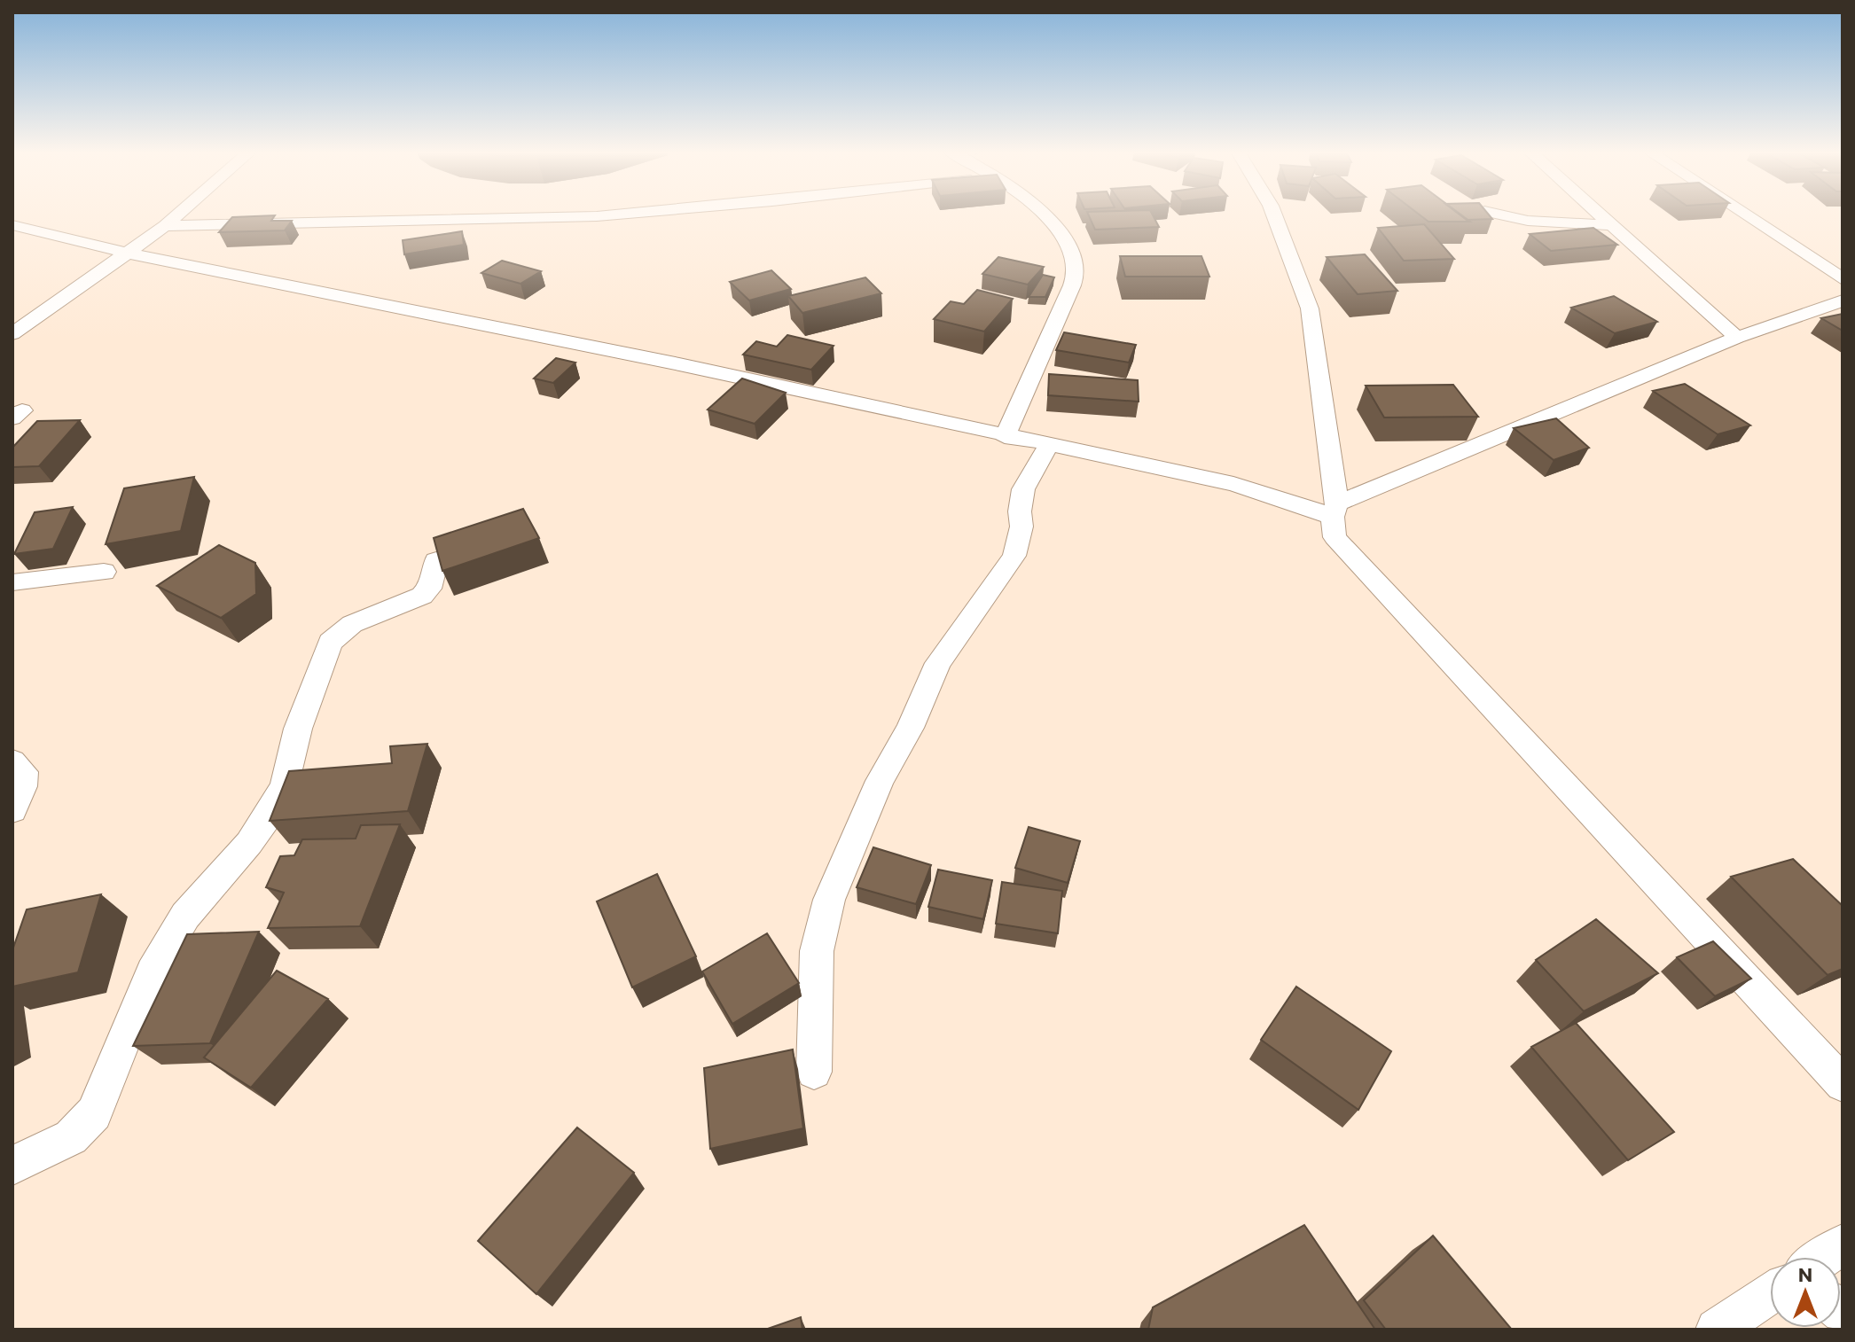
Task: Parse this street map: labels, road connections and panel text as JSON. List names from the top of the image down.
{
  "north": "top"
}
